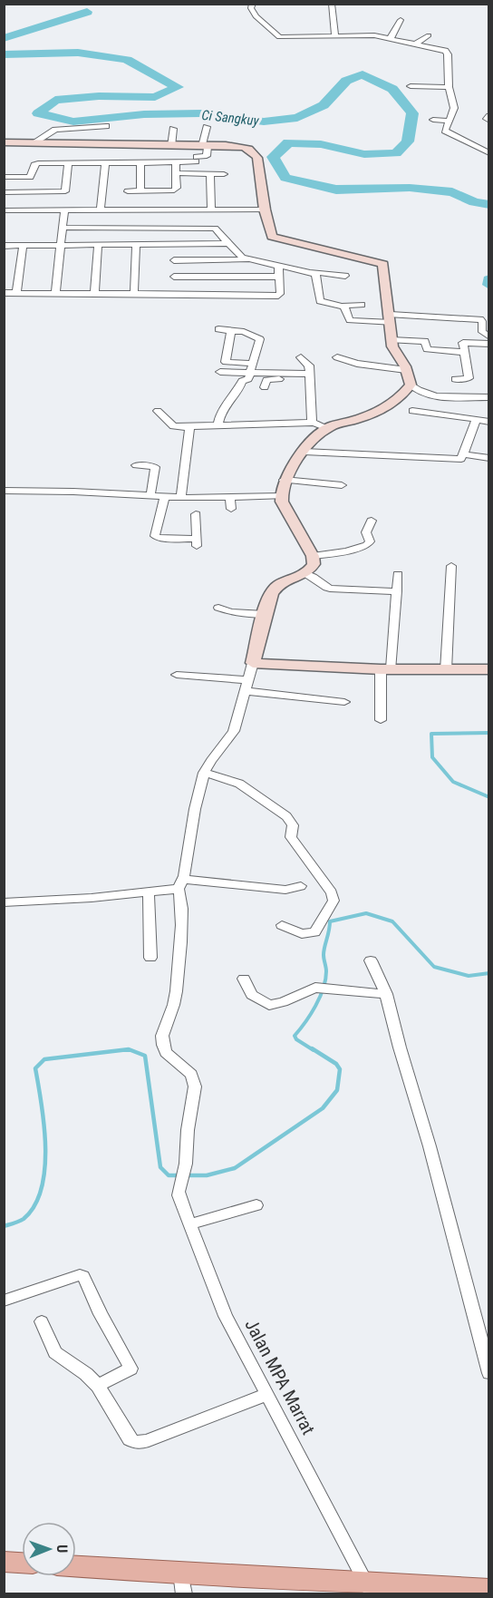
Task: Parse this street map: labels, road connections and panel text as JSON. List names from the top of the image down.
{
  "streets": {
    "street": ["Jalan MPA Marrat"]
  },
  "water": ["Ci Sangkuy"],
  "north": "right"
}
